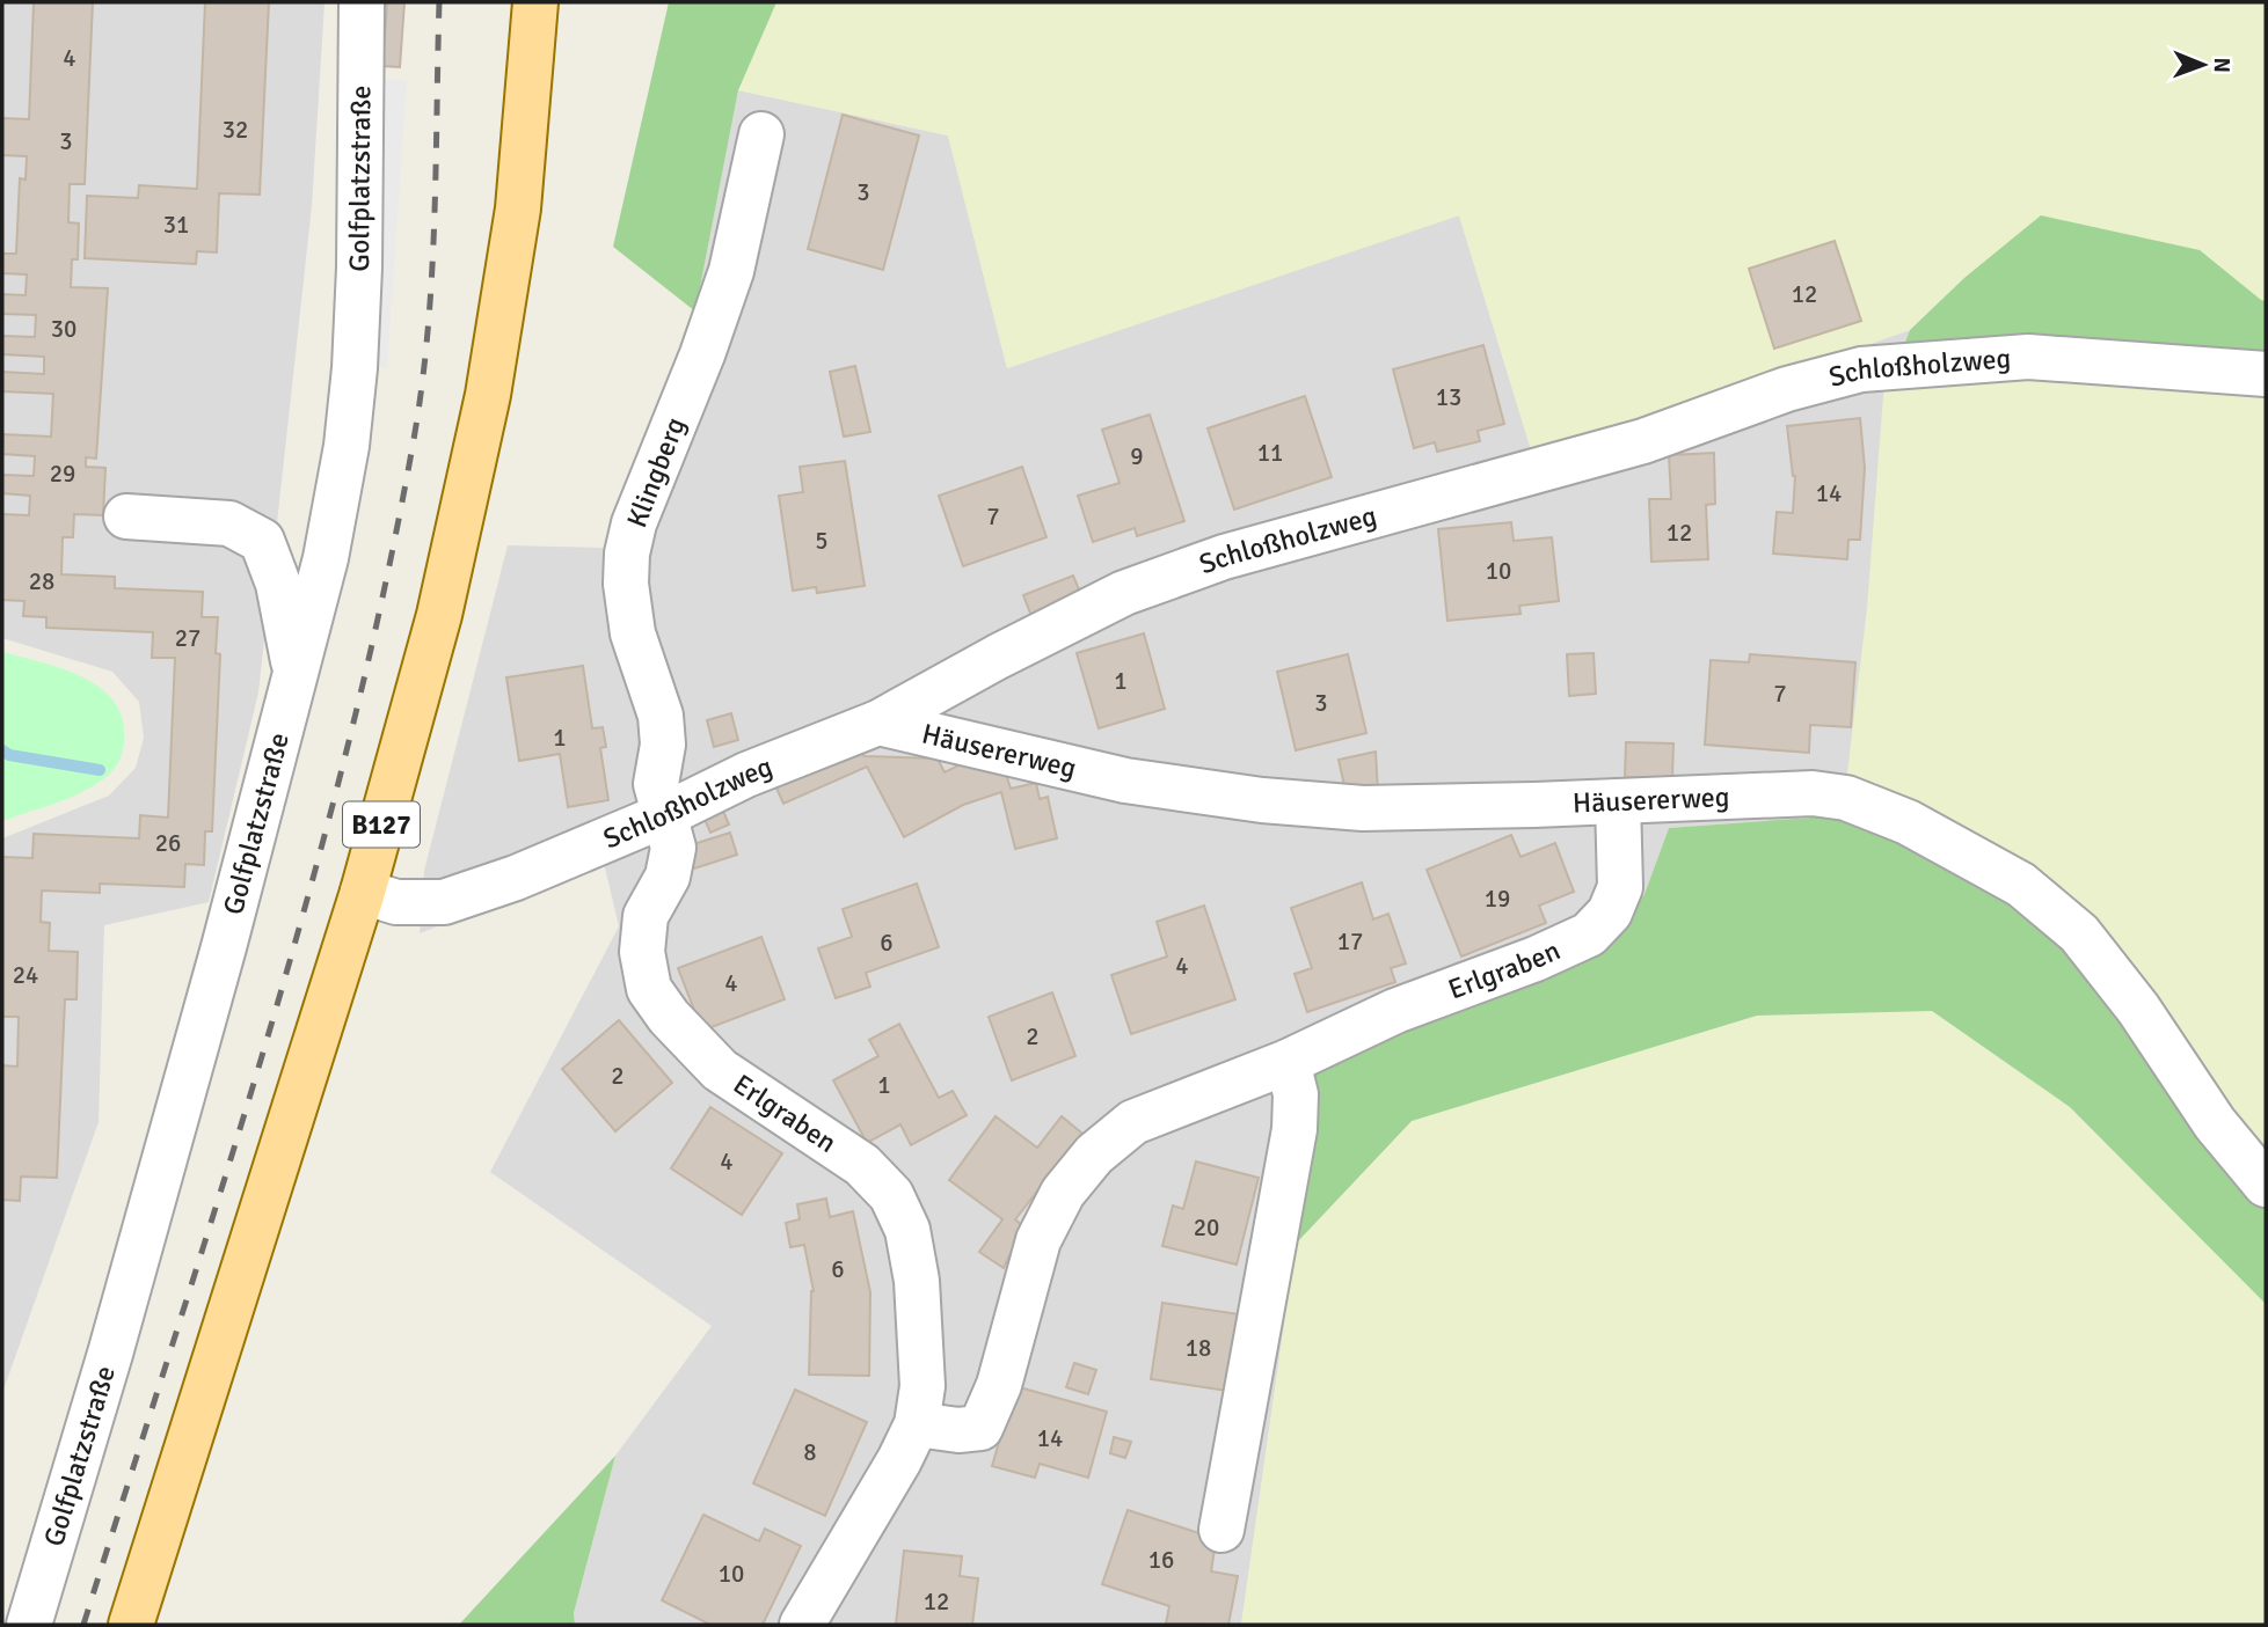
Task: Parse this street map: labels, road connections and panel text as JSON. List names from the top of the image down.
{
  "streets": {
    "main road": ["B127"],
    "street": [
      "Golfplatzstraße",
      "Schloßholzweg",
      "Klingberg",
      "Häusererweg",
      "Erlgraben"
    ]
  },
  "crossings": [
    ["Schloßholzweg", "Klingberg"],
    ["Schloßholzweg", "Häusererweg"],
    ["Schloßholzweg", "B127"],
    ["Schloßholzweg", "Erlgraben"],
    ["Klingberg", "Erlgraben"],
    ["Häusererweg", "Erlgraben"]
  ],
  "house_numbers": [
    "4",
    "32",
    "3",
    "3",
    "31",
    "12",
    "30",
    "13",
    "11",
    "9",
    "29",
    "14",
    "7",
    "12",
    "5",
    "10",
    "28",
    "27",
    "1",
    "7",
    "3",
    "1",
    "26",
    "19",
    "17",
    "6",
    "4",
    "24",
    "4",
    "2",
    "2",
    "1",
    "4",
    "20",
    "6",
    "18",
    "14",
    "8",
    "16",
    "10",
    "12"
  ],
  "north": "right"
}
